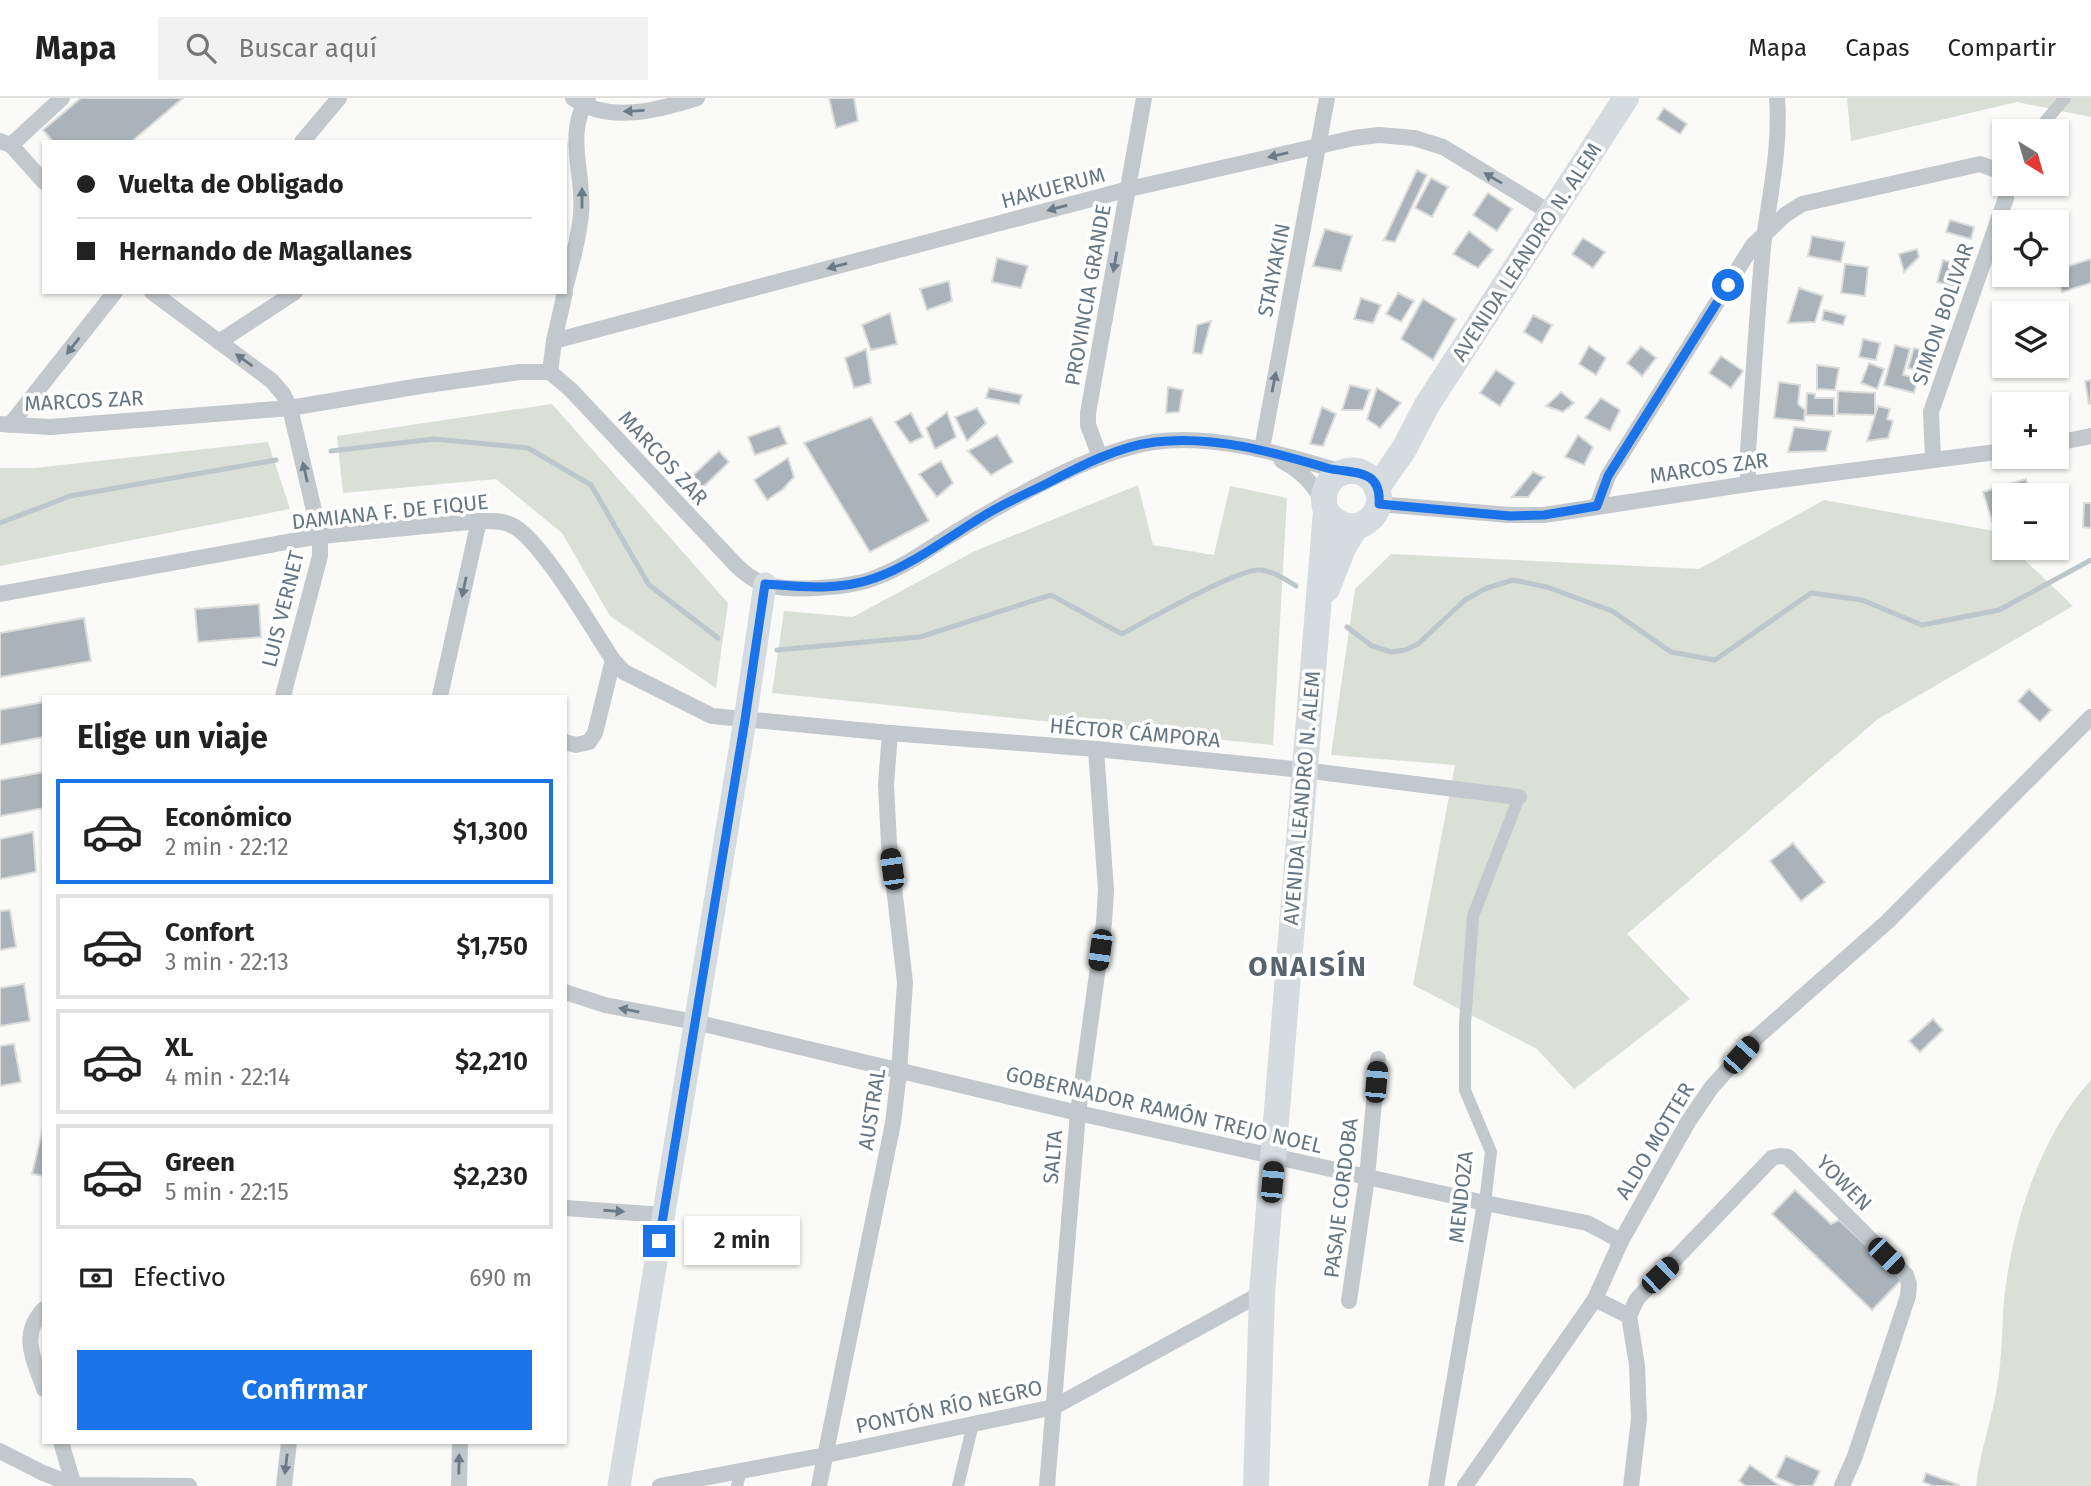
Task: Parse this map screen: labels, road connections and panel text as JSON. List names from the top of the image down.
{
  "streets": {
    "highway": ["AVENIDA LEANDRO N. ALEM"],
    "street": [
      "HAKUERUM",
      "STAIYAKIN",
      "PROVINCIA GRANDE",
      "SIMON BOLIVAR",
      "MARCOS ZAR",
      "DAMIANA F. DE FIQUE",
      "LUIS VERNET",
      "HÉCTOR CÁMPORA",
      "AUSTRAL",
      "GOBERNADOR RAMÓN TREJO NOEL",
      "ALDO MOTTER",
      "SALTA",
      "YOWEN",
      "MENDOZA",
      "PASAJE CORDOBA",
      "PONTÓN RÍO NEGRO"
    ]
  },
  "crossings": [
    ["HAKUERUM", "AVENIDA LEANDRO N. ALEM"],
    ["HAKUERUM", "STAIYAKIN"],
    ["HAKUERUM", "PROVINCIA GRANDE"],
    ["AVENIDA LEANDRO N. ALEM", "MARCOS ZAR"],
    ["AVENIDA LEANDRO N. ALEM", "HÉCTOR CÁMPORA"],
    ["AVENIDA LEANDRO N. ALEM", "GOBERNADOR RAMÓN TREJO NOEL"],
    ["AVENIDA LEANDRO N. ALEM", "PONTÓN RÍO NEGRO"],
    ["STAIYAKIN", "MARCOS ZAR"],
    ["PROVINCIA GRANDE", "MARCOS ZAR"],
    ["SIMON BOLIVAR", "MARCOS ZAR"],
    ["MARCOS ZAR", "LUIS VERNET"],
    ["DAMIANA F. DE FIQUE", "LUIS VERNET"],
    ["DAMIANA F. DE FIQUE", "HÉCTOR CÁMPORA"],
    ["HÉCTOR CÁMPORA", "AUSTRAL"],
    ["HÉCTOR CÁMPORA", "SALTA"],
    ["HÉCTOR CÁMPORA", "MENDOZA"],
    ["AUSTRAL", "GOBERNADOR RAMÓN TREJO NOEL"],
    ["AUSTRAL", "PONTÓN RÍO NEGRO"],
    ["GOBERNADOR RAMÓN TREJO NOEL", "ALDO MOTTER"],
    ["GOBERNADOR RAMÓN TREJO NOEL", "SALTA"],
    ["GOBERNADOR RAMÓN TREJO NOEL", "MENDOZA"],
    ["GOBERNADOR RAMÓN TREJO NOEL", "PASAJE CORDOBA"],
    ["SALTA", "PONTÓN RÍO NEGRO"]
  ],
  "one_way": [
    "HAKUERUM",
    "STAIYAKIN",
    "PROVINCIA GRANDE",
    "LUIS VERNET"
  ],
  "districts": ["ONAISÍN"],
  "north": "bottom right",
  "page": {
    "header": "Mapa",
    "search": "Buscar aquí",
    "nav": ["Mapa", "Capas", "Compartir"],
    "map_buttons": ["+", "−"],
    "banner": ["Vuelta de Obligado", "Hernando de Magallanes"],
    "heading": "Elige un viaje",
    "list": [
      {
        "name": "Económico",
        "note": "2 min · 22:12",
        "value": "$1,300"
      },
      {
        "name": "Confort",
        "note": "3 min · 22:13",
        "value": "$1,750"
      },
      {
        "name": "XL",
        "note": "4 min · 22:14",
        "value": "$2,210"
      },
      {
        "name": "Green",
        "note": "5 min · 22:15",
        "value": "$2,230"
      }
    ],
    "bubble": "2 min",
    "pay": ["Efectivo", "690 m"],
    "buttons": "Confirmar"
  }
}
